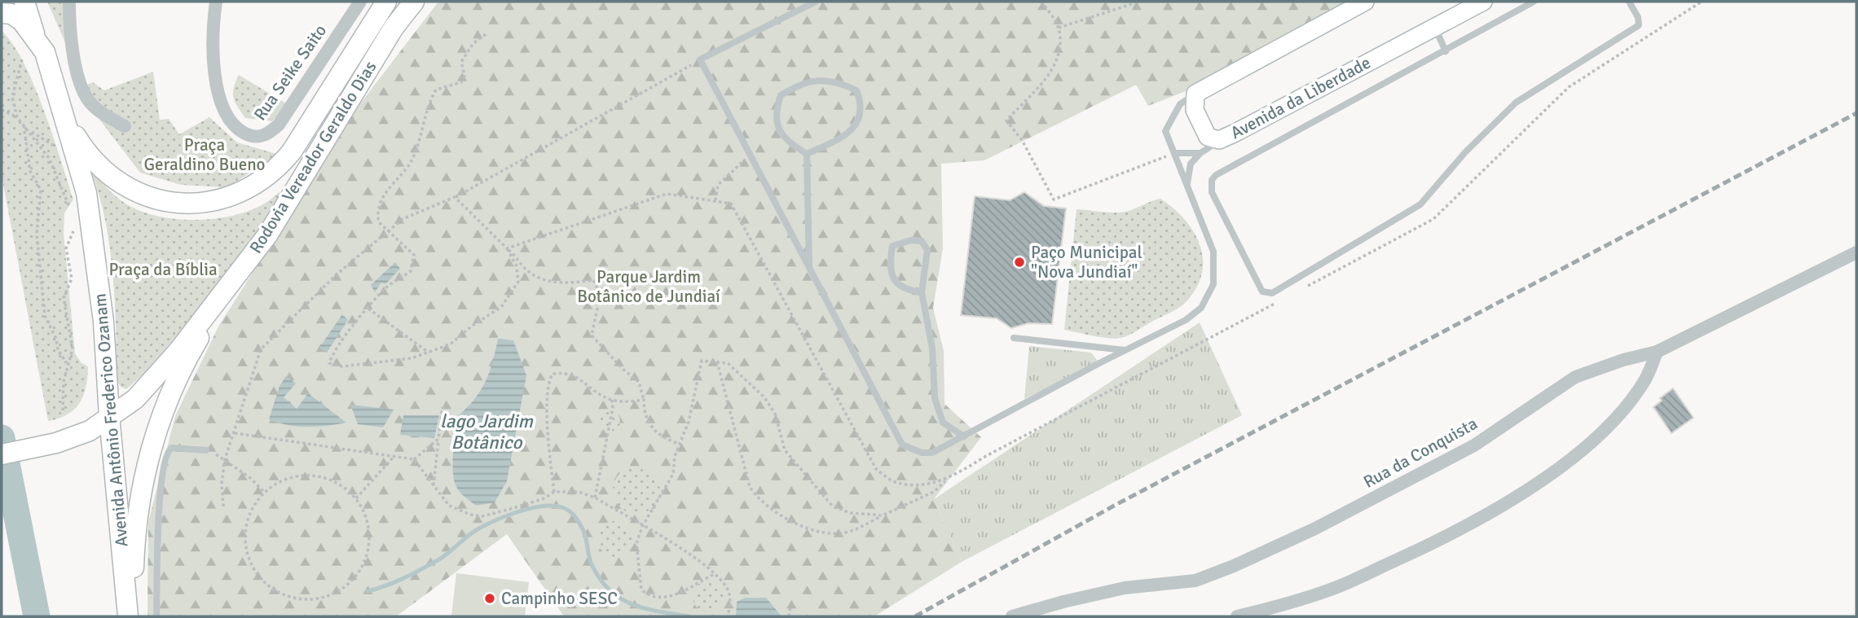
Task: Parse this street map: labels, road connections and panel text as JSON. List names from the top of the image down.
{
  "streets": {
    "main road": ["Rodovia Vereador Geraldo Dias", "Avenida Antônio Frederico Ozanam"],
    "street": ["Rua Seike Saito", "Avenida da Liberdade", "Rua da Conquista"]
  },
  "crossings": [
    ["Rodovia Vereador Geraldo Dias", "Avenida Antônio Frederico Ozanam"]
  ],
  "water": ["lago Jardim Botânico"],
  "parks": ["Praça Geraldino Bueno", "Praça da Bíblia", "Parque Jardim Botânico de Jundiaí"],
  "places": ["Paço Municipal \"Nova Jundiaí\"", "Campinho SESC"]
}
